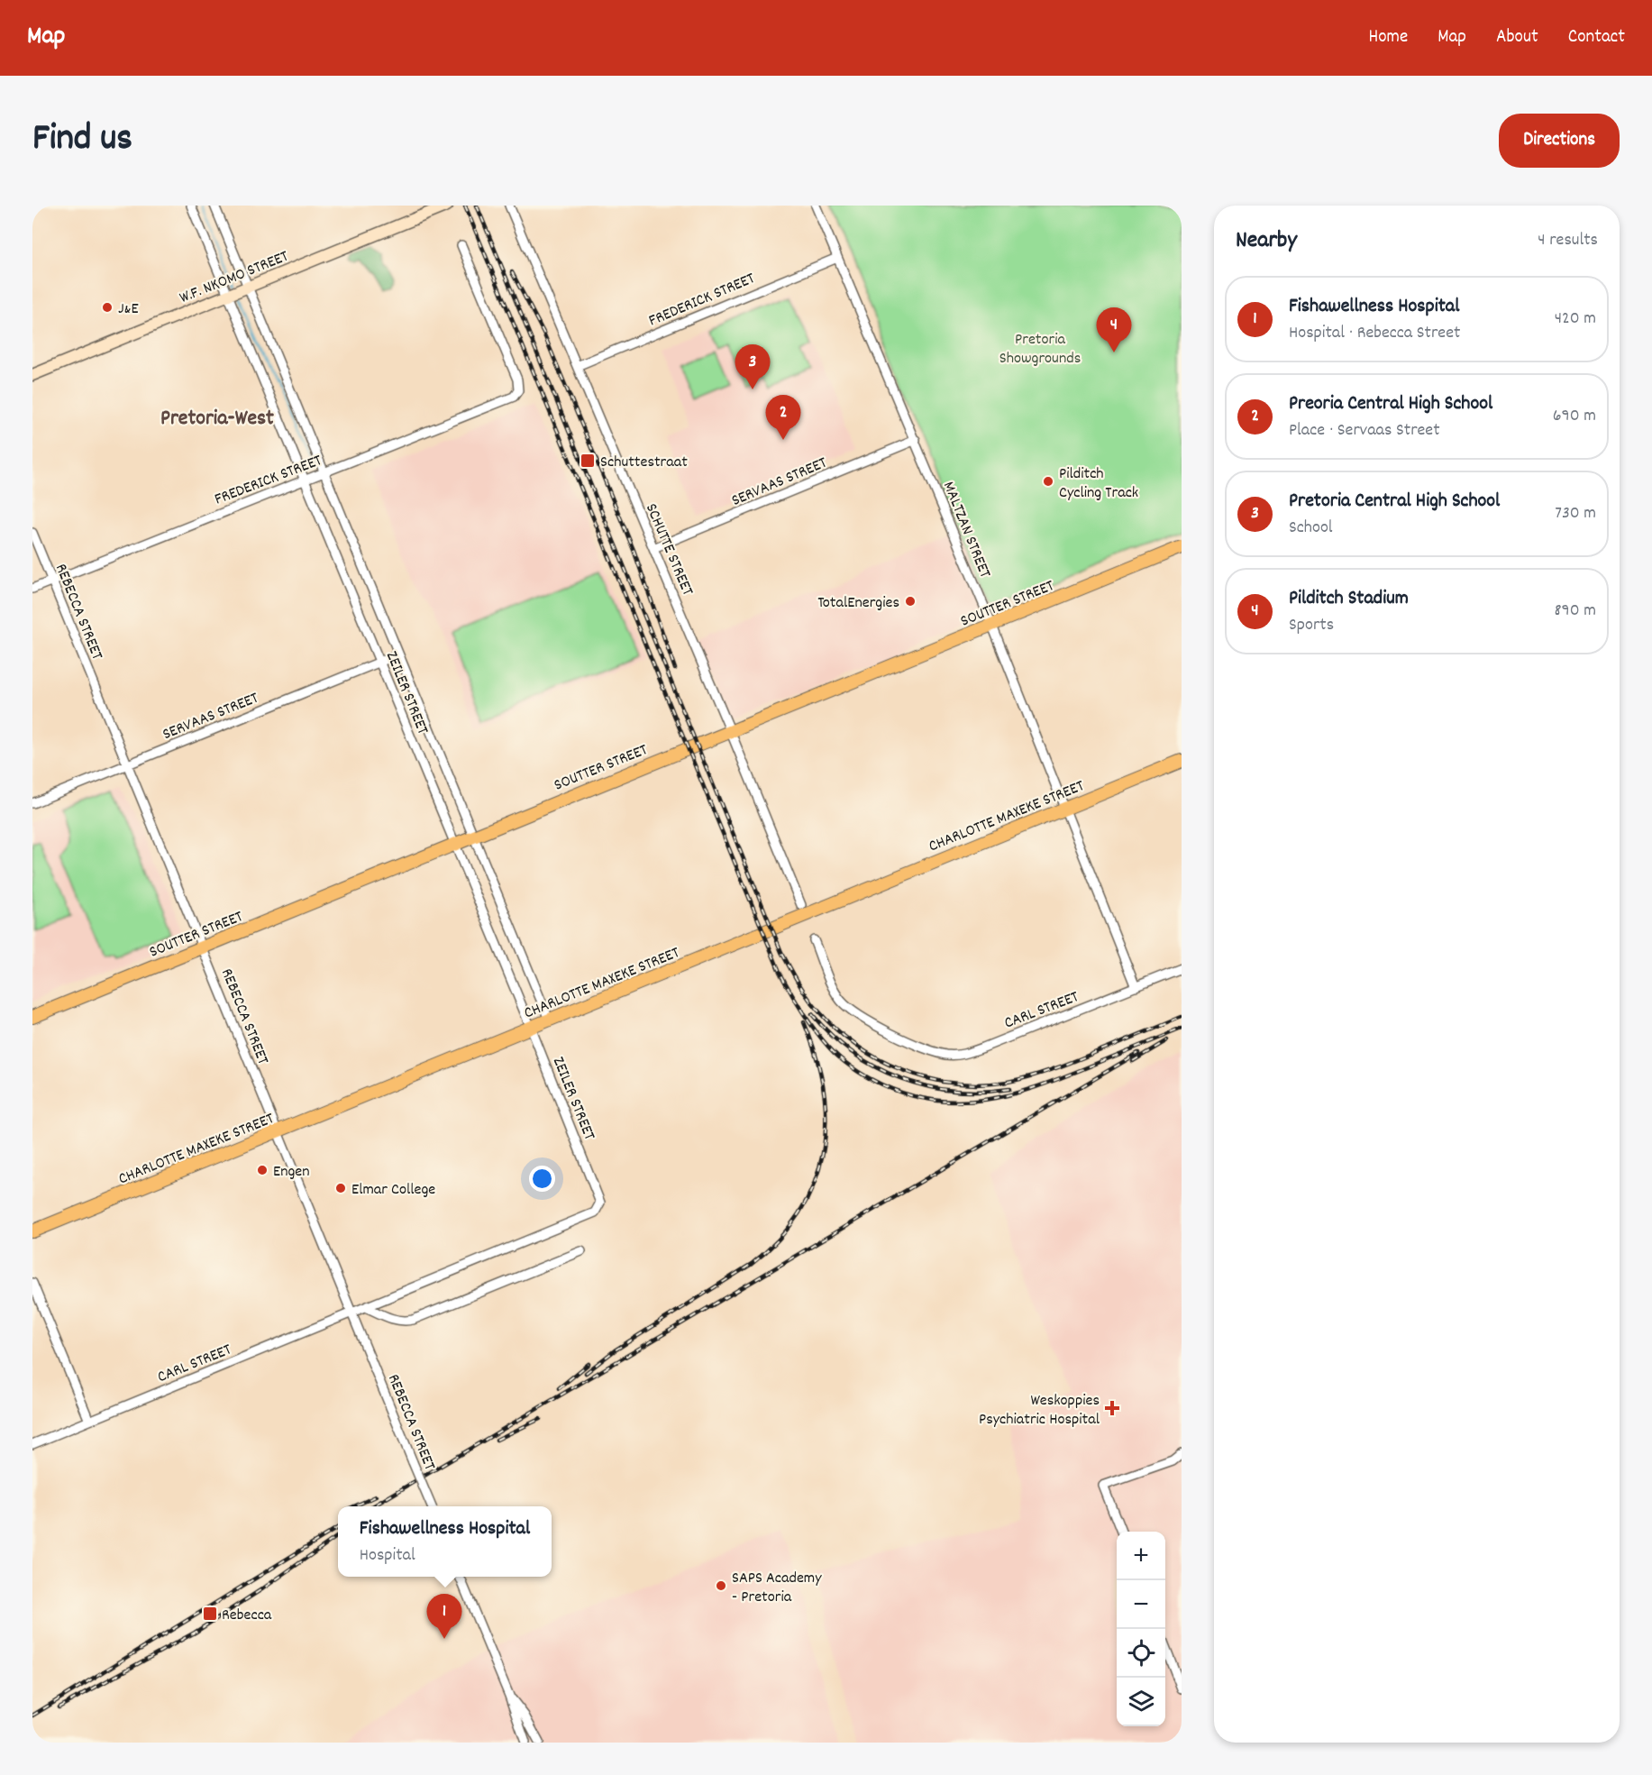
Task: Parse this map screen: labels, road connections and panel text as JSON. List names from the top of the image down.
{
  "streets": {
    "main road": ["W.F. NKOMO STREET", "SOUTTER STREET", "CHARLOTTE MAXEKE STREET"],
    "street": [
      "FREDERICK STREET",
      "SERVAAS STREET",
      "MALTZAN STREET",
      "SCHUTTE STREET",
      "REBECCA STREET",
      "ZEILER STREET",
      "CARL STREET"
    ]
  },
  "crossings": [
    ["W.F. NKOMO STREET", "ZEILER STREET"],
    ["FREDERICK STREET", "MALTZAN STREET"],
    ["FREDERICK STREET", "SCHUTTE STREET"],
    ["FREDERICK STREET", "REBECCA STREET"],
    ["FREDERICK STREET", "ZEILER STREET"],
    ["SERVAAS STREET", "MALTZAN STREET"],
    ["SERVAAS STREET", "SCHUTTE STREET"],
    ["SERVAAS STREET", "REBECCA STREET"],
    ["SERVAAS STREET", "ZEILER STREET"],
    ["MALTZAN STREET", "SOUTTER STREET"],
    ["MALTZAN STREET", "CHARLOTTE MAXEKE STREET"],
    ["MALTZAN STREET", "CARL STREET"],
    ["SCHUTTE STREET", "SOUTTER STREET"],
    ["SOUTTER STREET", "REBECCA STREET"],
    ["SOUTTER STREET", "ZEILER STREET"],
    ["REBECCA STREET", "CHARLOTTE MAXEKE STREET"],
    ["REBECCA STREET", "CARL STREET"],
    ["ZEILER STREET", "CHARLOTTE MAXEKE STREET"],
    ["ZEILER STREET", "CARL STREET"]
  ],
  "districts": ["Pretoria-West"],
  "parks": ["Pretoria Showgrounds"],
  "places": {
    "other": [
      "J&E",
      "Pilditch Cycling Track",
      "TotalEnergies",
      "Engen",
      "Elmar College",
      "SAPS Academy - Pretoria"
    ],
    "transit": ["Schuttestraat", "Rebecca"],
    "health": ["Weskoppies Psychiatric Hospital"]
  },
  "page": {
    "header": "Map",
    "nav": [
      "Home",
      "Map",
      "About",
      "Contact"
    ],
    "title": "Find us",
    "buttons": "Directions",
    "heading": ["Nearby", "4 results"],
    "list": [
      {
        "mark": "1",
        "name": "Fishawellness Hospital",
        "note": "Hospital · Rebecca Street",
        "value": "420 m"
      },
      {
        "mark": "2",
        "name": "Preoria Central High School",
        "note": "Place · Servaas Street",
        "value": "690 m"
      },
      {
        "mark": "3",
        "name": "Pretoria Central High School",
        "note": "School",
        "value": "730 m"
      },
      {
        "mark": "4",
        "name": "Pilditch Stadium",
        "note": "Sports",
        "value": "890 m"
      }
    ],
    "pins": [
      "4",
      "3",
      "2",
      "1"
    ],
    "popup": ["Fishawellness Hospital", "Hospital"],
    "map_buttons": ["+", "−"]
  }
}
